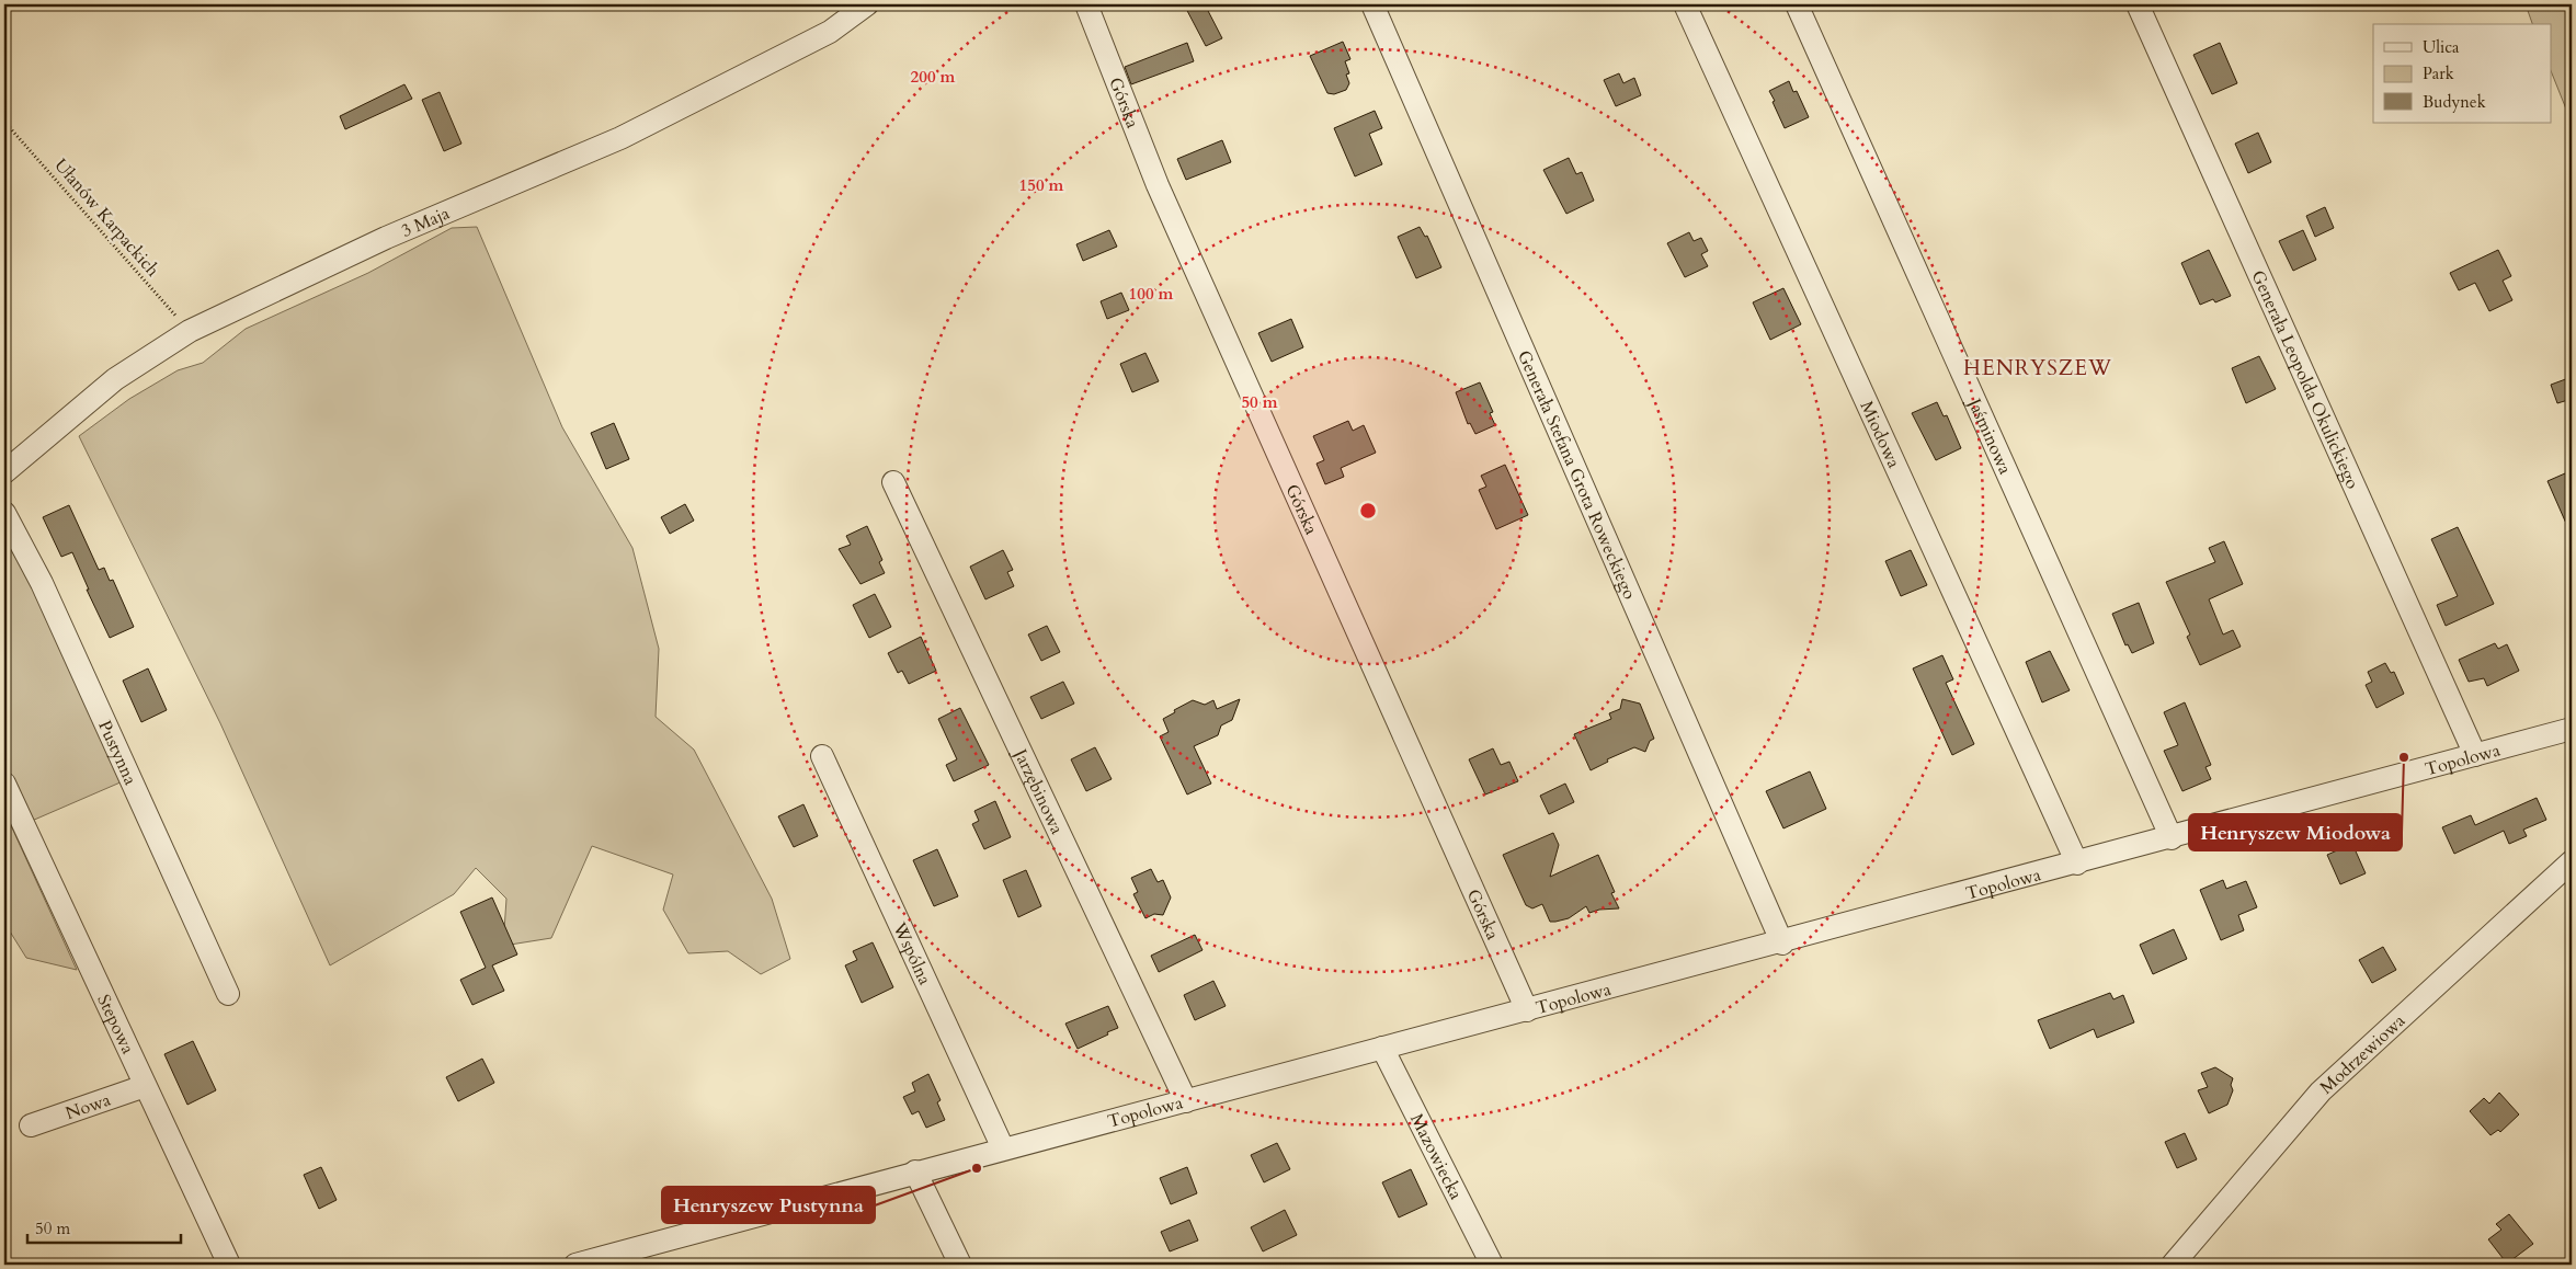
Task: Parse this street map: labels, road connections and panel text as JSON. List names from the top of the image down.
{
  "streets": {
    "street": [
      "Górska",
      "3 Maja",
      "Generała Leopolda Okulickiego",
      "Miodowa",
      "Jaśminowa",
      "Generała Stefana Grota Roweckiego",
      "Pustynna",
      "Topolowa",
      "Jarzębinowa",
      "Wspólna",
      "Stepowa",
      "Modrzewiowa",
      "Nowa",
      "Mazowiecka"
    ],
    "path": ["Ułanów Karpackich"]
  },
  "crossings": [
    ["Górska", "Topolowa"],
    ["Ułanów Karpackich", "3 Maja"],
    ["Generała Leopolda Okulickiego", "Topolowa"],
    ["Miodowa", "Topolowa"],
    ["Jaśminowa", "Topolowa"],
    ["Generała Stefana Grota Roweckiego", "Topolowa"],
    ["Topolowa", "Jarzębinowa"],
    ["Topolowa", "Wspólna"],
    ["Topolowa", "Mazowiecka"],
    ["Stepowa", "Nowa"]
  ],
  "districts": ["HENRYSZEW"],
  "places": ["Henryszew Miodowa", "Henryszew Pustynna"],
  "legend": ["Ulica", "Park", "Budynek"],
  "scale_bar": "50 m",
  "rings": [
    "200 m",
    "150 m",
    "100 m",
    "50 m"
  ]
}
